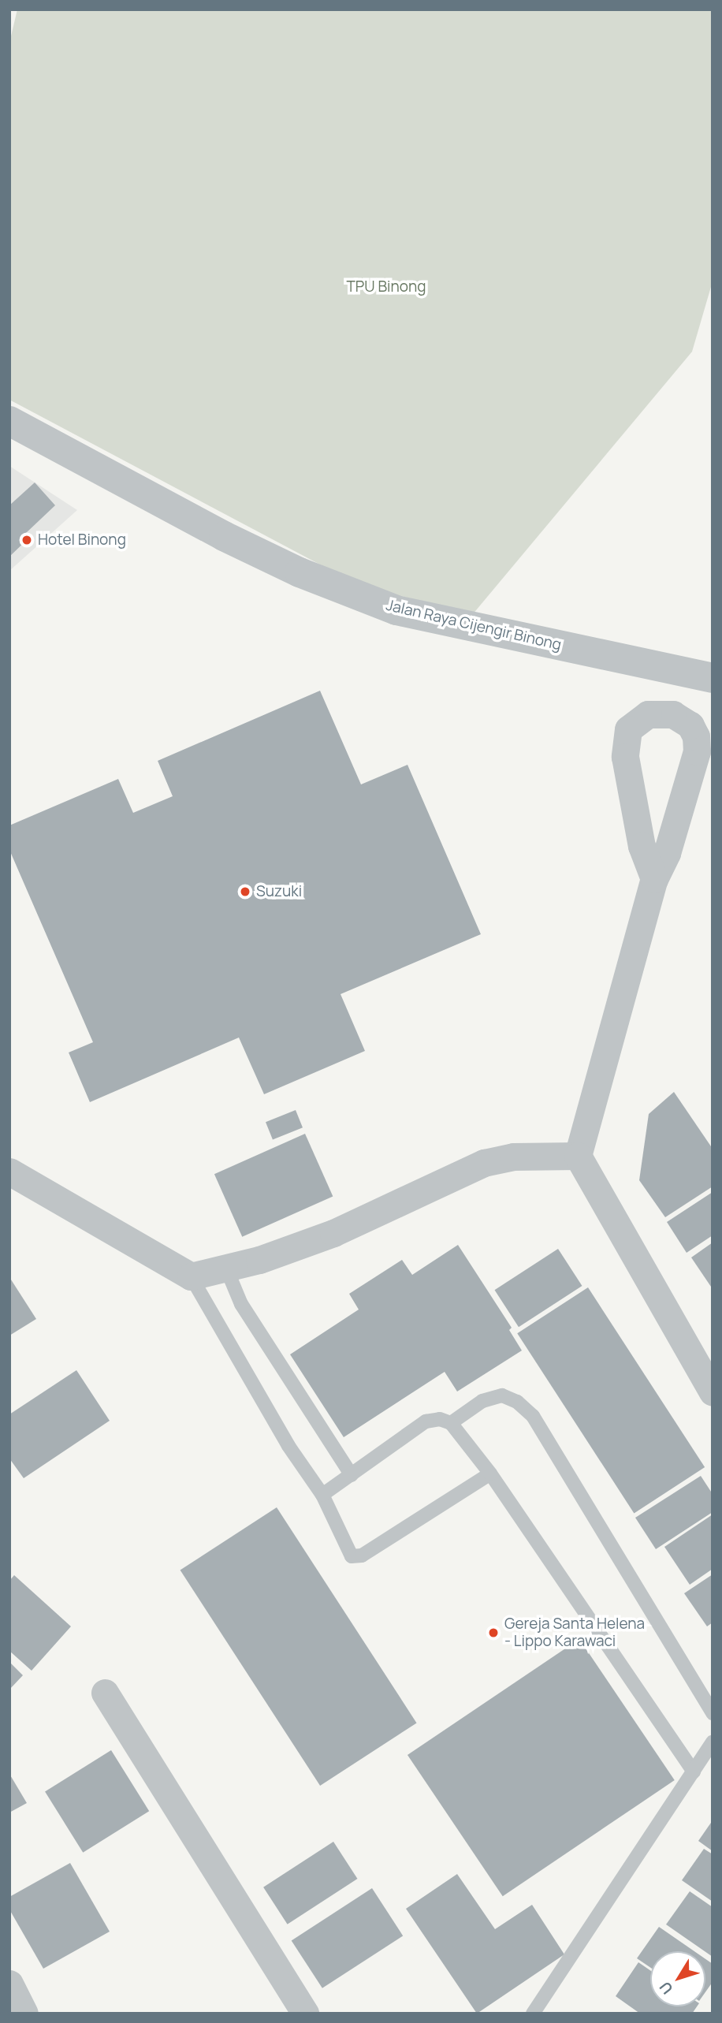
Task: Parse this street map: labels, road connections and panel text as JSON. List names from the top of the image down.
{
  "streets": {
    "street": ["Jalan Raya Cijengir Binong"]
  },
  "parks": ["TPU Binong"],
  "places": ["Hotel Binong", "Suzuki", "Gereja Santa Helena - Lippo Karawaci"],
  "north": "bottom left"
}
